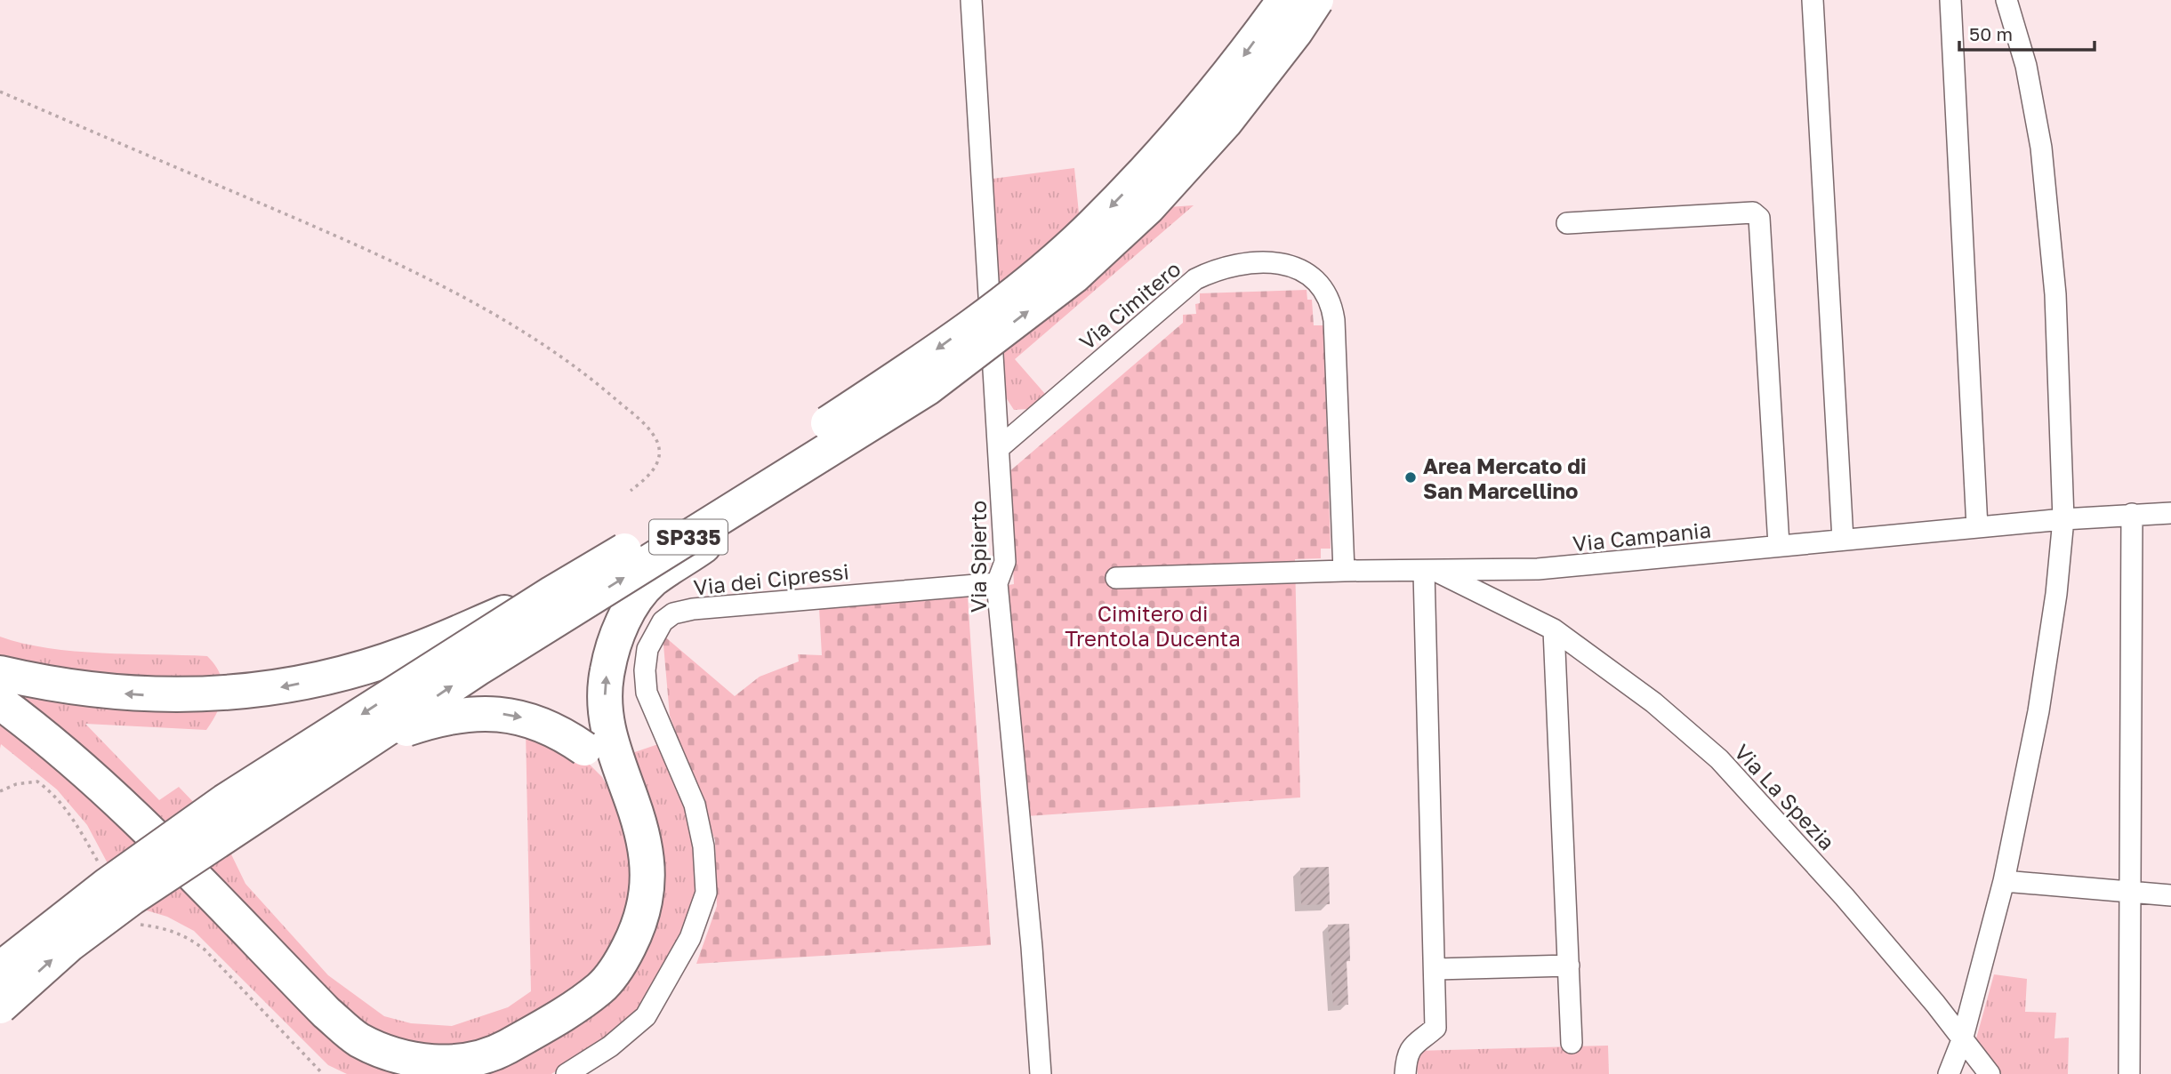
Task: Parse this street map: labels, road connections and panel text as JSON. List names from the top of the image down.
{
  "streets": {
    "highway": ["SP335"],
    "street": [
      "Via Cimitero",
      "Via Campania",
      "Via Spierto",
      "Via dei Cipressi",
      "Via La Spezia"
    ]
  },
  "crossings": [
    ["Via Cimitero", "Via Campania"],
    ["Via Cimitero", "Via Spierto"],
    ["Via Campania", "Via La Spezia"],
    ["Via Spierto", "Via dei Cipressi"]
  ],
  "parks": ["Cimitero di Trentola Ducenta"],
  "places": ["Area Mercato di San Marcellino"],
  "scale_bar": "50 m"
}
